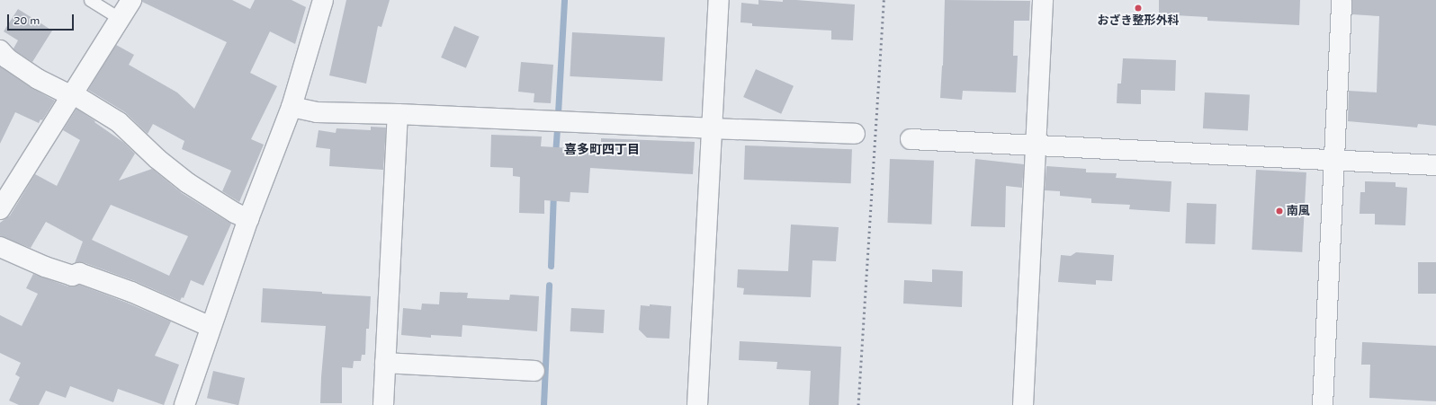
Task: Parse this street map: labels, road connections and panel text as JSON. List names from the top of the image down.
{
  "districts": ["喜多町四丁目"],
  "places": ["おざき整形外科", "南風"],
  "scale_bar": "20 m"
}
